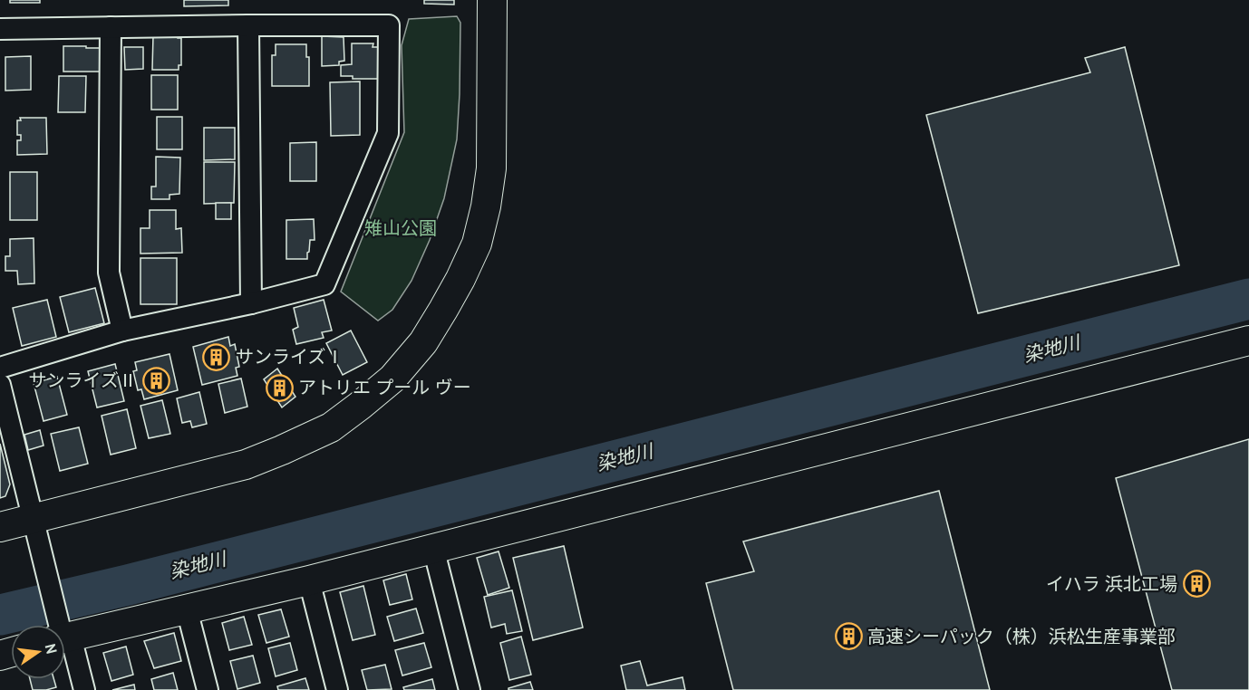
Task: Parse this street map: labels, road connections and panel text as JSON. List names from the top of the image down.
{
  "water": ["染地川"],
  "parks": ["雉山公園"],
  "places": {
    "building": [
      "サンライズⅠ",
      "サンライズⅡ",
      "アトリエ プール ヴー",
      "イハラ 浜北工場",
      "高速シーパック（株）浜松生産事業部"
    ]
  },
  "north": "right"
}
